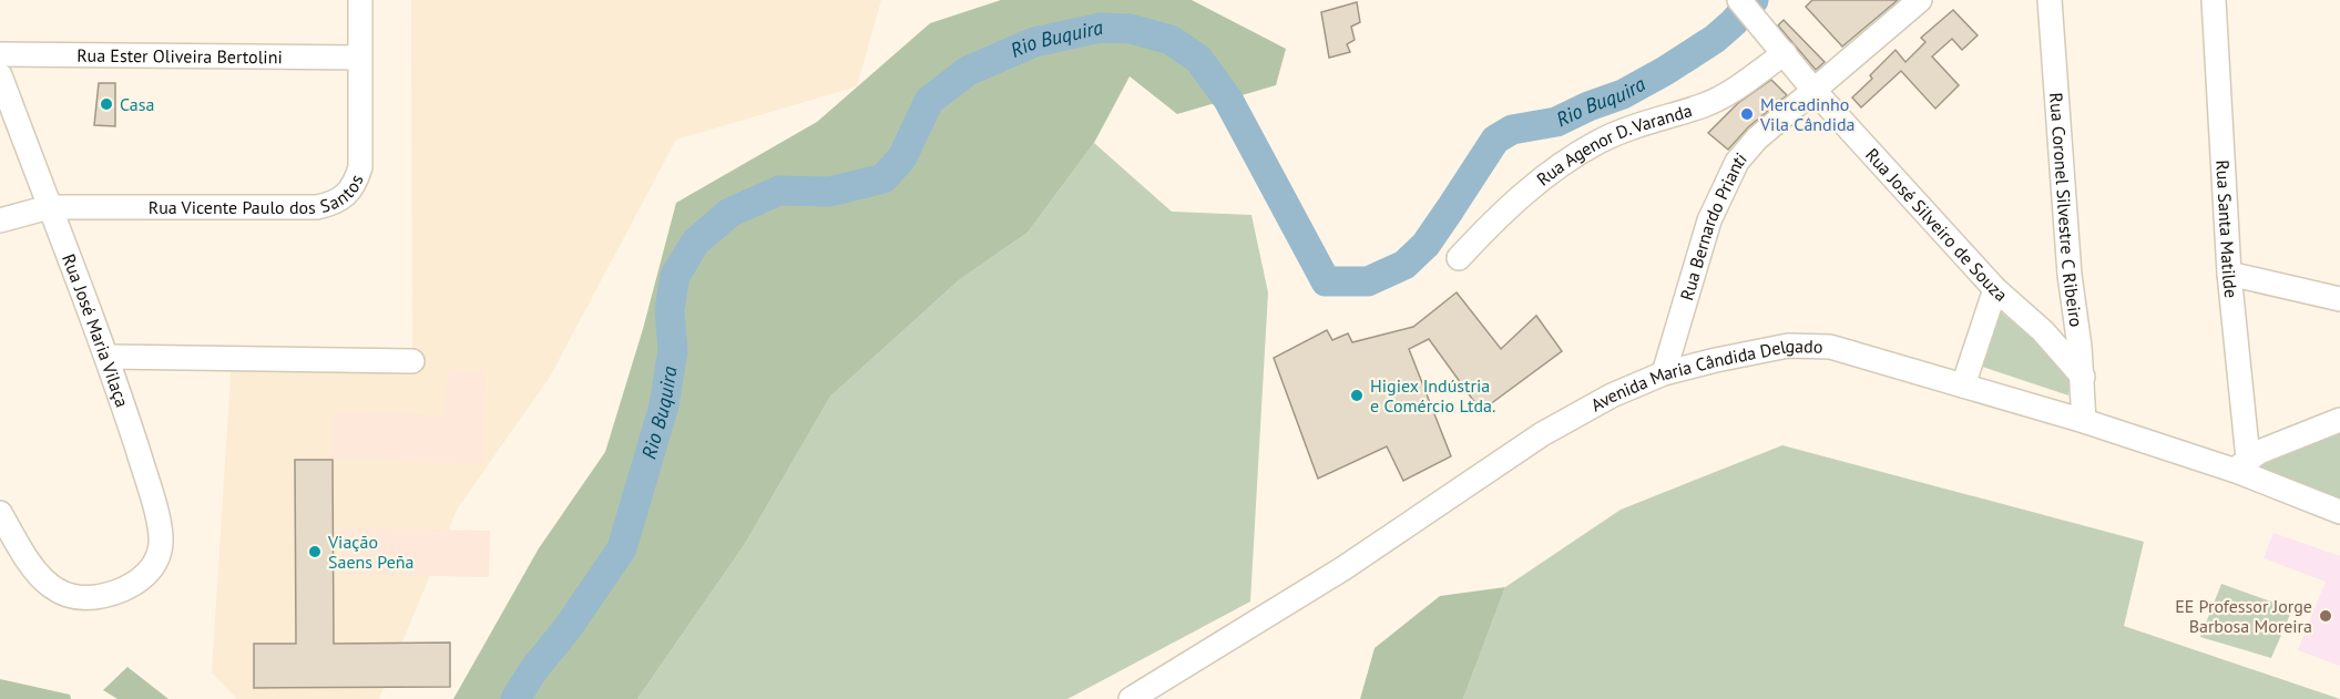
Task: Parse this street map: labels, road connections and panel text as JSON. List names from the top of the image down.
{
  "streets": {
    "street": [
      "Rua Ester Oliveira Bertolini",
      "Rua Agenor D. Varanda",
      "Rua Vicente Paulo dos Santos",
      "Rua Coronel Silvestre C Ribeiro",
      "Rua José Silveiro de Souza",
      "Rua Bernardo Prianti",
      "Rua Santa Matilde",
      "Rua José Maria Vilaça",
      "Avenida Maria Cândida Delgado"
    ]
  },
  "crossings": [
    ["Rua Ester Oliveira Bertolini", "Rua Vicente Paulo dos Santos"],
    ["Rua Agenor D. Varanda", "Rua José Silveiro de Souza"],
    ["Rua Vicente Paulo dos Santos", "Rua José Maria Vilaça"],
    ["Rua Coronel Silvestre C Ribeiro", "Rua José Silveiro de Souza"],
    ["Rua Coronel Silvestre C Ribeiro", "Avenida Maria Cândida Delgado"],
    ["Rua José Silveiro de Souza", "Rua Bernardo Prianti"],
    ["Rua Bernardo Prianti", "Avenida Maria Cândida Delgado"],
    ["Rua Santa Matilde", "Avenida Maria Cândida Delgado"]
  ],
  "water": ["Rio Buquira"],
  "places": [
    "Casa",
    "Mercadinho Vila Cândida",
    "Higiex Indústria e Comércio Ltda.",
    "Viação Saens Peña",
    "EE Professor Jorge Barbosa Moreira"
  ]
}
